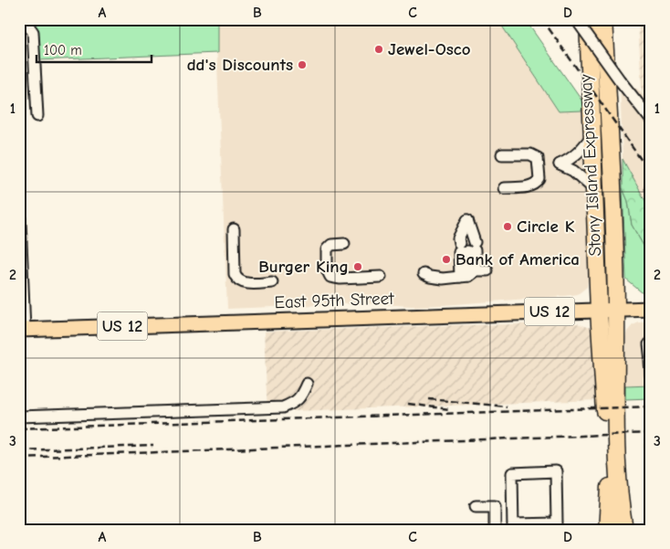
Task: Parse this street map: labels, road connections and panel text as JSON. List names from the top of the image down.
{
  "streets": {
    "highway": ["Stony Island Expressway"],
    "main road": ["East 95th Street", "US 12"]
  },
  "crossings": [
    ["Stony Island Expressway", "East 95th Street"]
  ],
  "places": [
    "Jewel-Osco",
    "dd's Discounts",
    "Circle K",
    "Bank of America",
    "Burger King"
  ],
  "scale_bar": "100 m",
  "grid": {
    "columns": [
      "A",
      "B",
      "C",
      "D"
    ],
    "rows": ["1", "2", "3"]
  }
}
